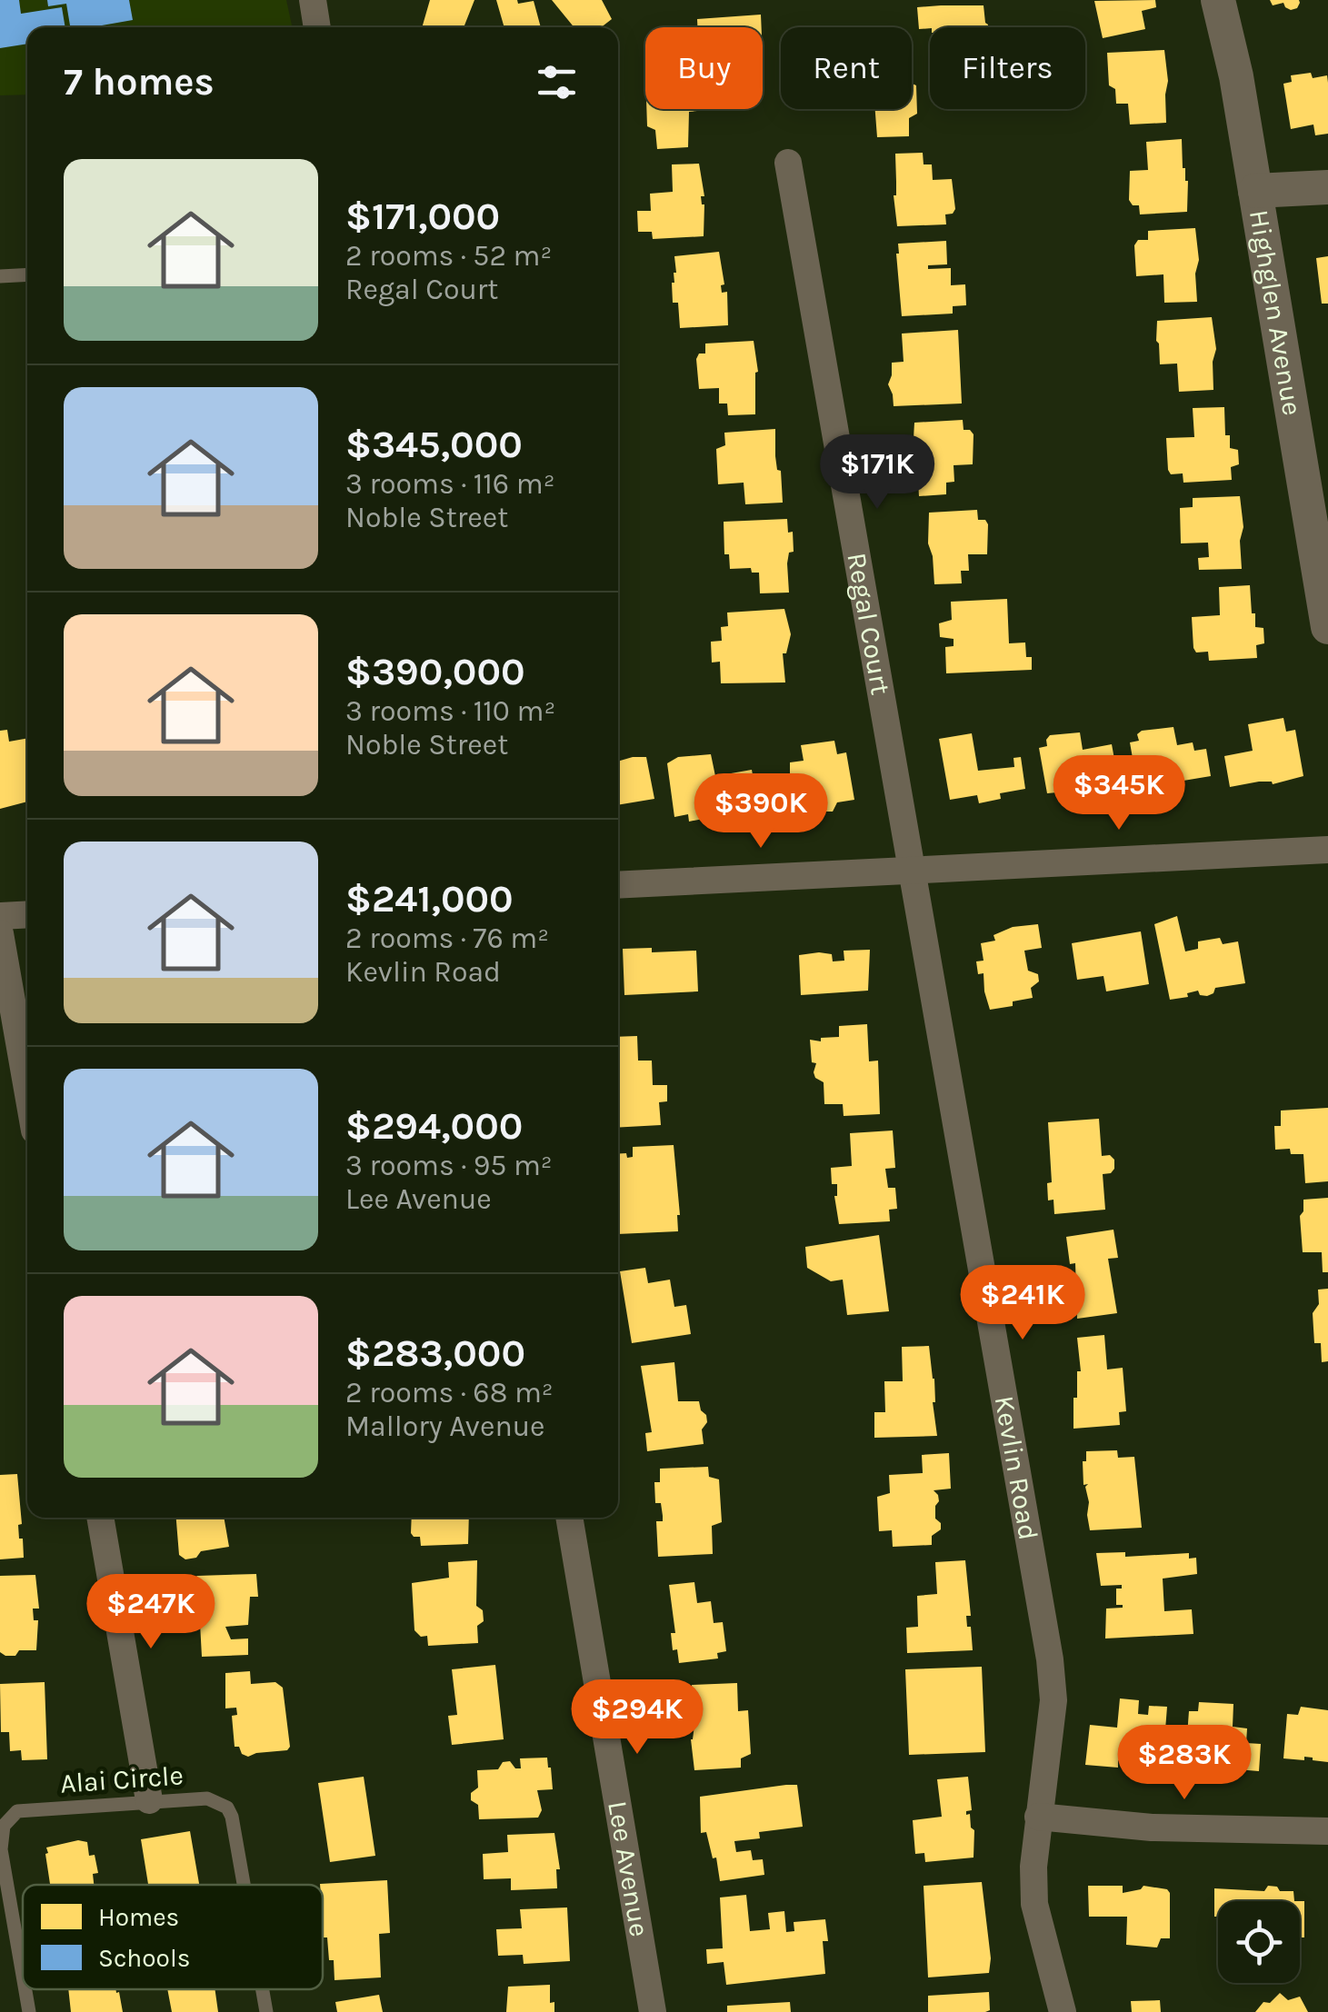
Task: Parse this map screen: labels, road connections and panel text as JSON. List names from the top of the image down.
{
  "streets": {
    "street": [
      "Highglen Avenue",
      "Regal Court",
      "Kevlin Road",
      "Lee Avenue"
    ],
    "lane": ["Alai Circle"]
  },
  "crossings": [
    ["Regal Court", "Kevlin Road"]
  ],
  "legend": ["Homes", "Schools"],
  "page": {
    "chip": ["Buy", "Rent", "Filters"],
    "heading": "7 homes",
    "list": [
      {
        "name": "$171,000",
        "note": "2 rooms · 52 m² · Regal Court"
      },
      {
        "name": "$345,000",
        "note": "3 rooms · 116 m² · Noble Street"
      },
      {
        "name": "$390,000",
        "note": "3 rooms · 110 m² · Noble Street"
      },
      {
        "name": "$241,000",
        "note": "2 rooms · 76 m² · Kevlin Road"
      },
      {
        "name": "$294,000",
        "note": "3 rooms · 95 m² · Lee Avenue"
      },
      {
        "name": "$283,000",
        "note": "2 rooms · 68 m² · Mallory Avenue"
      }
    ],
    "price": [
      "$171K",
      "$345K",
      "$390K",
      "$241K",
      "$247K",
      "$294K",
      "$283K"
    ]
  }
}
